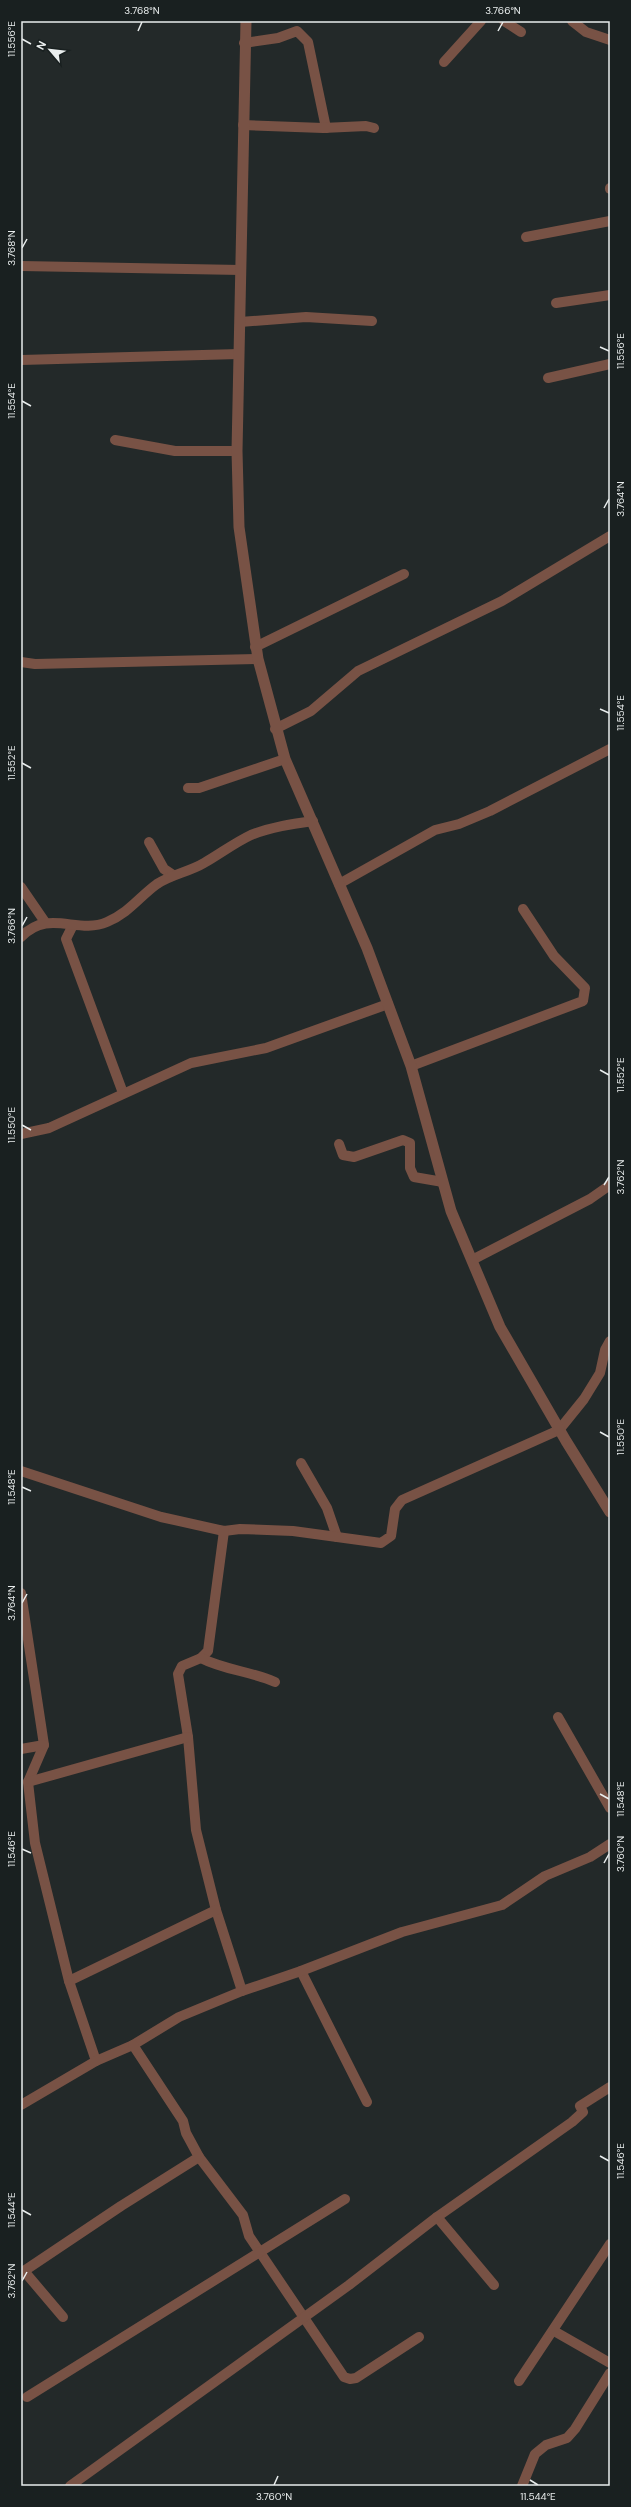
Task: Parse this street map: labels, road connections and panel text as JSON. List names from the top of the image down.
{
  "north": "top left",
  "coordinates": [
    "3.768°N",
    "3.766°N",
    "11.556°E",
    "11.554°E",
    "3.764°N",
    "11.552°E",
    "11.550°E",
    "3.762°N",
    "11.548°E",
    "11.546°E",
    "3.760°N",
    "11.544°E"
  ]
}
